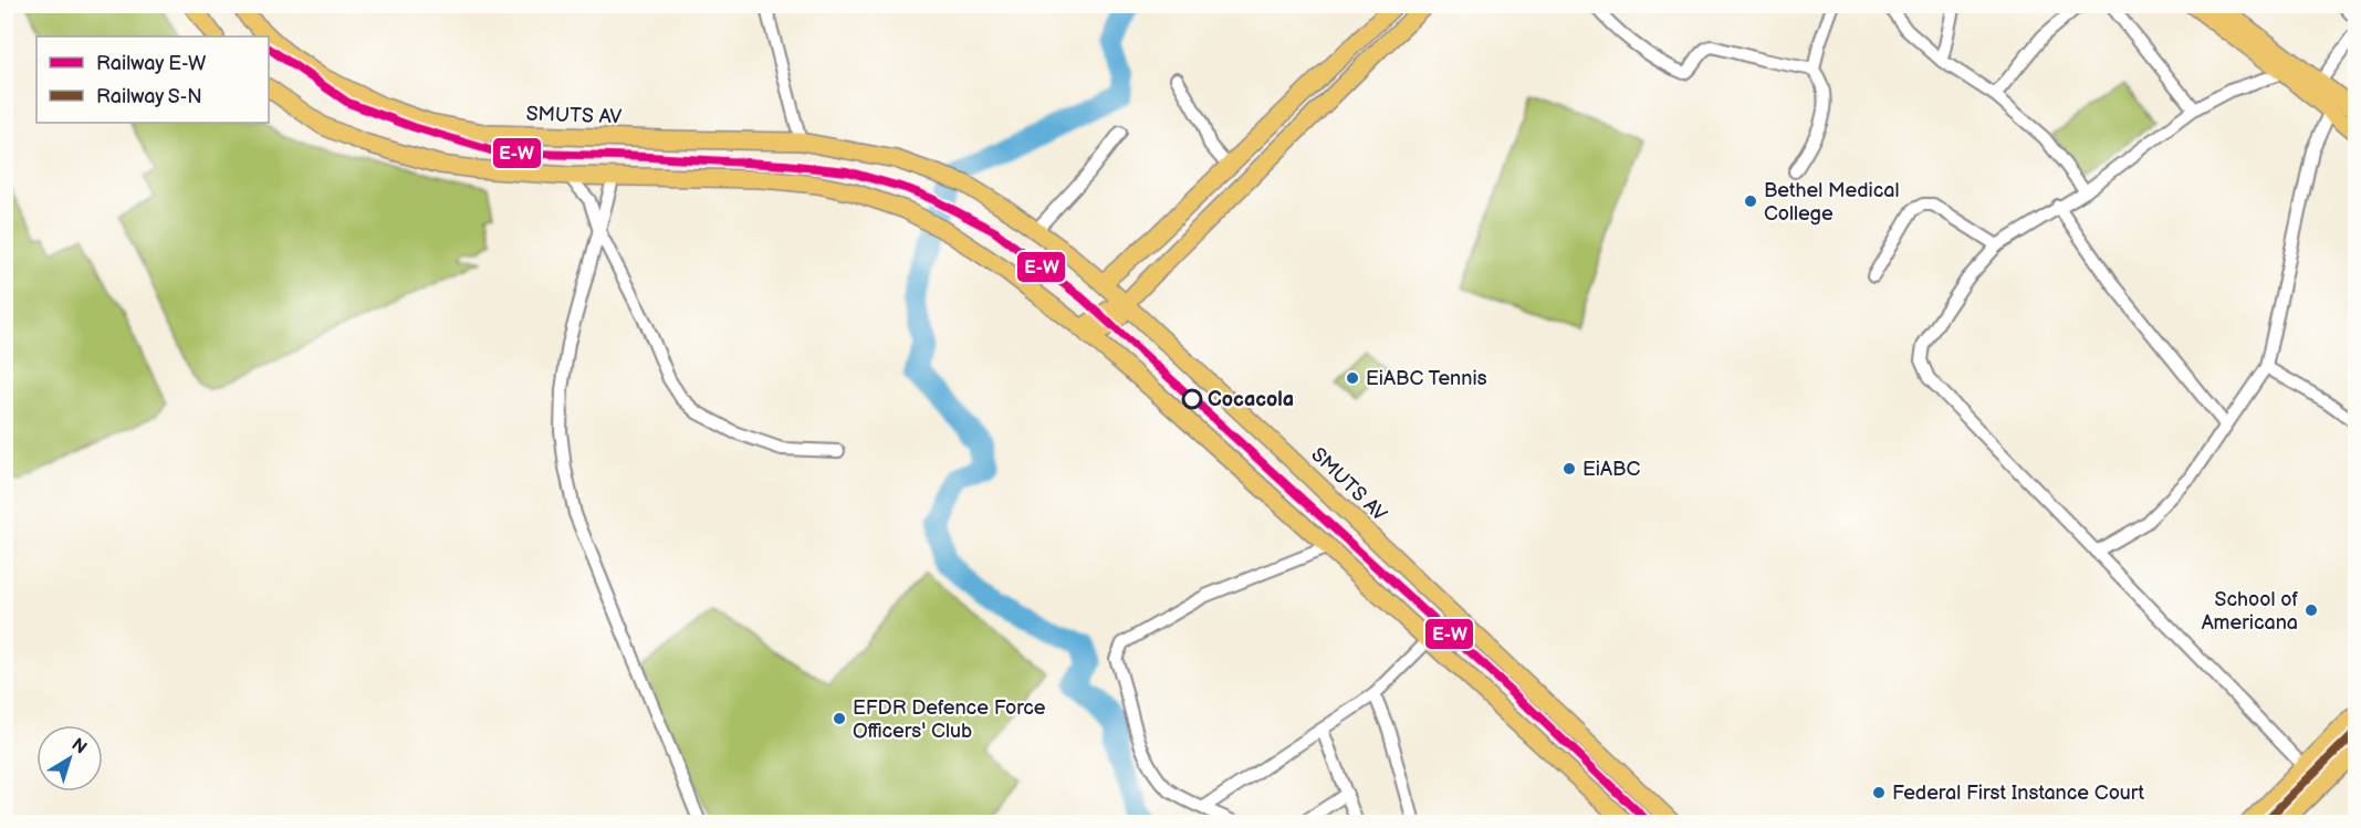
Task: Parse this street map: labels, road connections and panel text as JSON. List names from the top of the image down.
{
  "streets": {
    "main road": ["SMUTS AV"]
  },
  "places": [
    "Bethel Medical College",
    "EiABC Tennis",
    "Cocacola",
    "EiABC",
    "School of Americana",
    "EFDR Defence Force Officers' Club",
    "Federal First Instance Court"
  ],
  "lines": ["rail line E-W", "rail line S-N"],
  "legend": ["Railway E-W", "Railway S-N"],
  "north": "top right"
}
